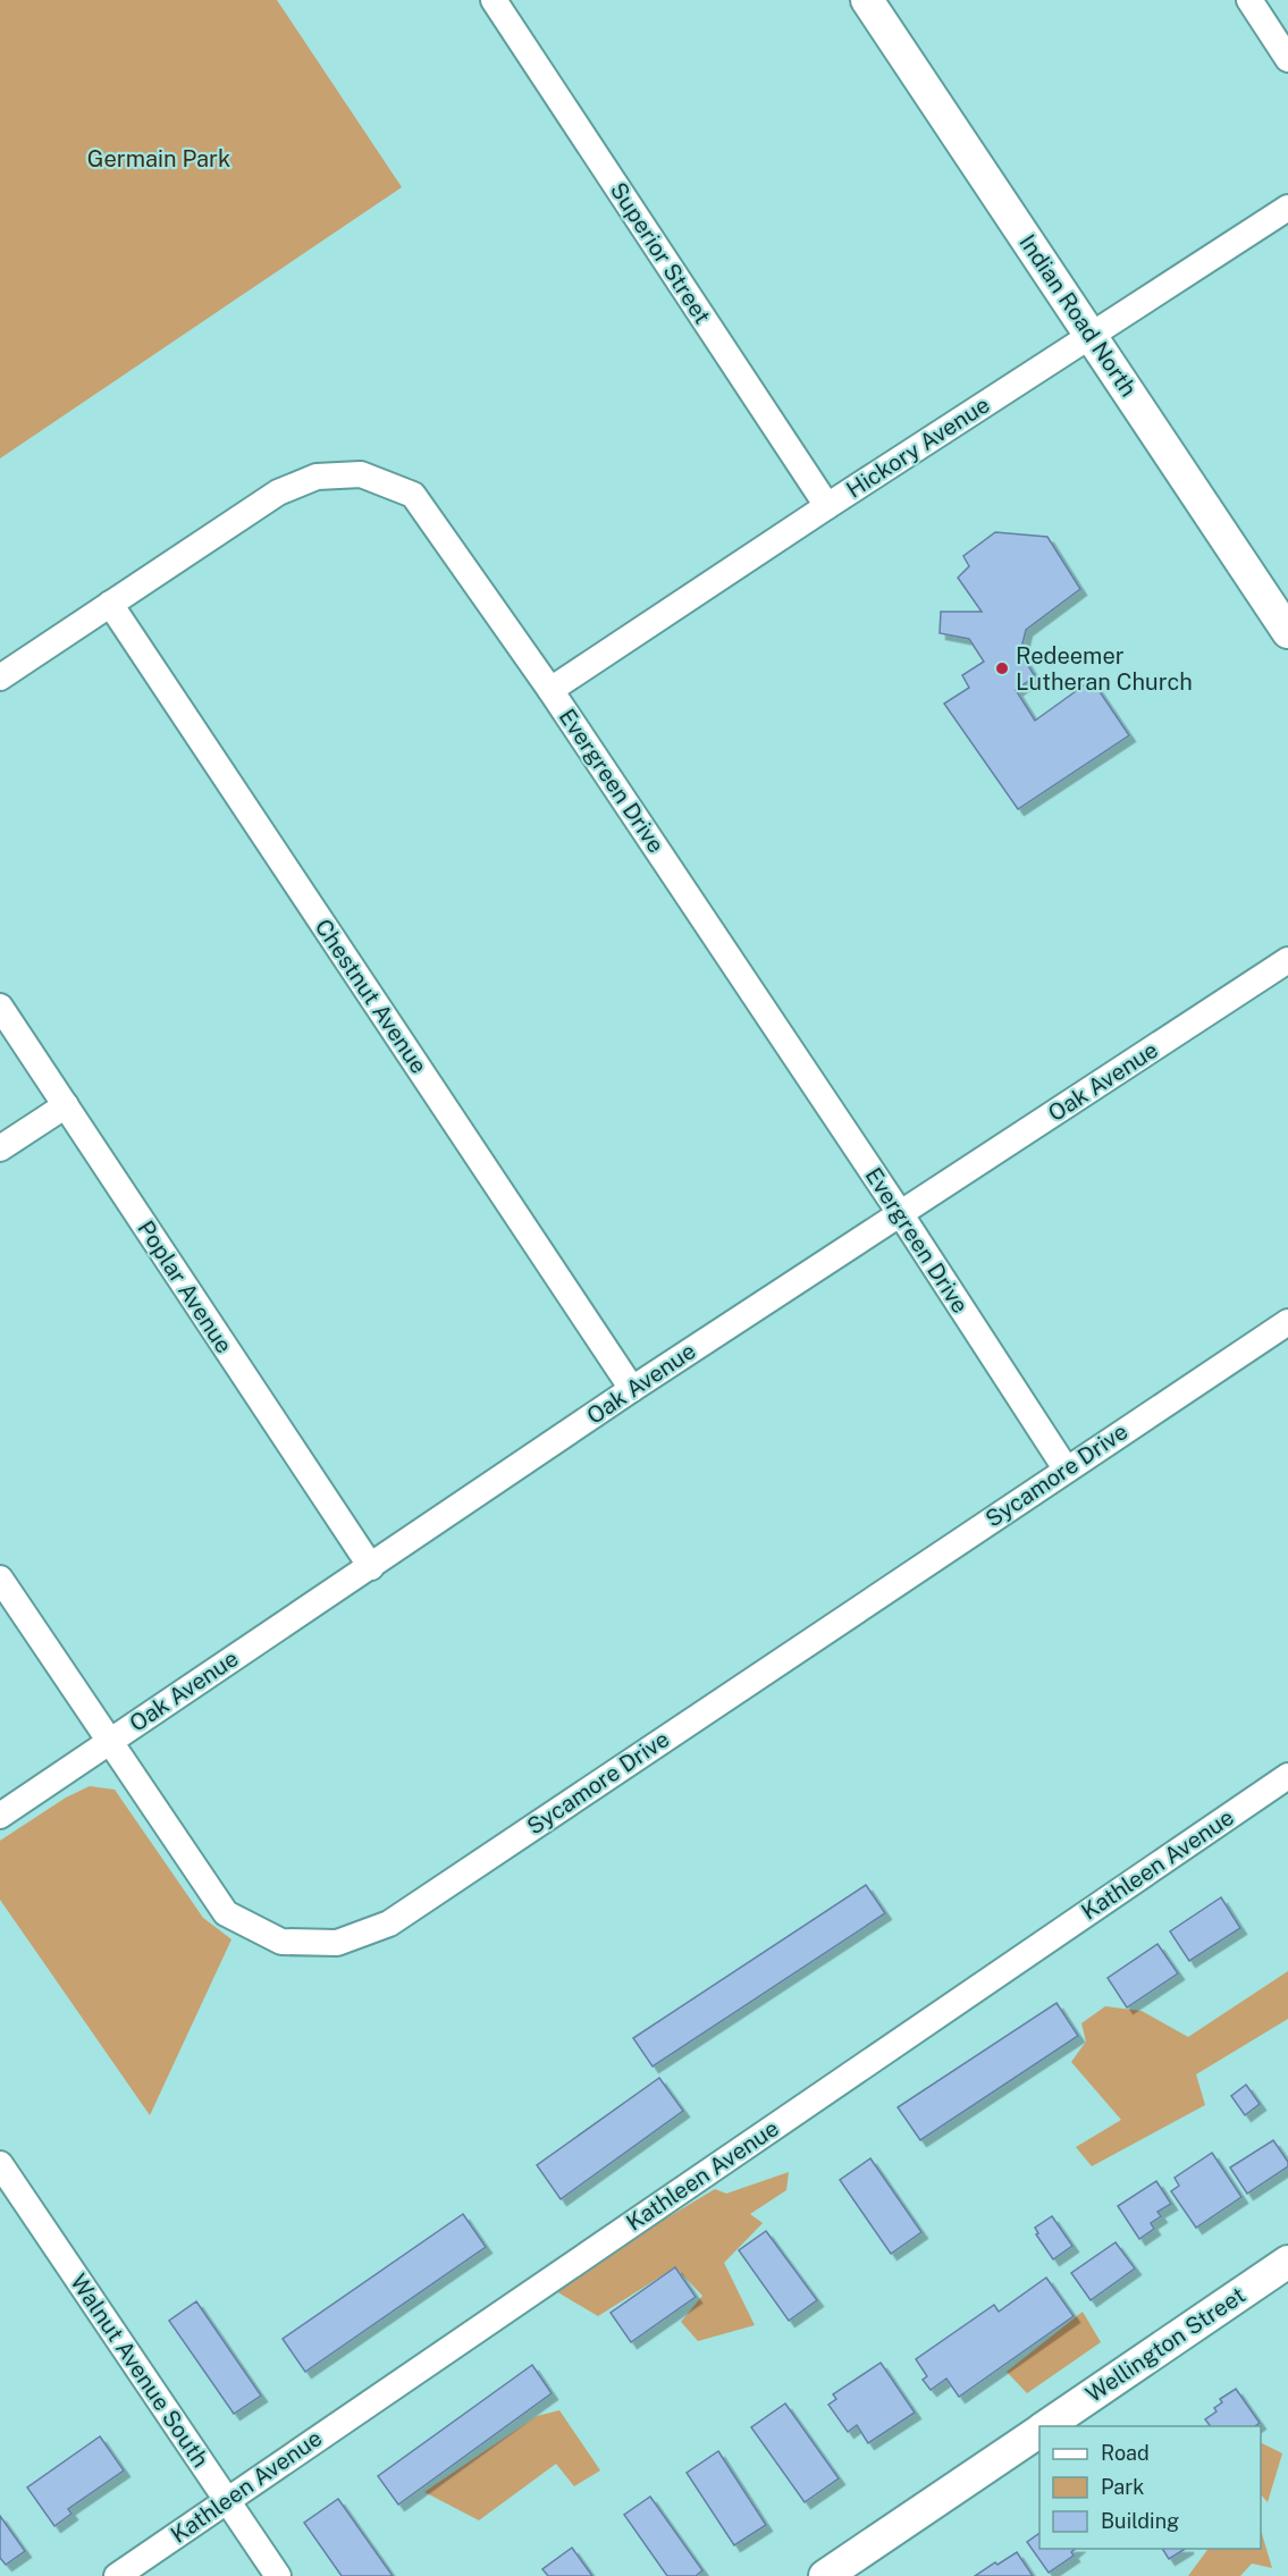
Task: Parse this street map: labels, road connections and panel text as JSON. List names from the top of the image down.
{
  "streets": {
    "main road": ["Indian Road North", "Wellington Street"],
    "street": [
      "Superior Street",
      "Hickory Avenue",
      "Evergreen Drive",
      "Chestnut Avenue",
      "Oak Avenue",
      "Poplar Avenue",
      "Sycamore Drive",
      "Kathleen Avenue",
      "Walnut Avenue South"
    ]
  },
  "crossings": [
    ["Superior Street", "Hickory Avenue"],
    ["Indian Road North", "Hickory Avenue"],
    ["Hickory Avenue", "Evergreen Drive"],
    ["Evergreen Drive", "Chestnut Avenue"],
    ["Evergreen Drive", "Oak Avenue"],
    ["Evergreen Drive", "Sycamore Drive"],
    ["Chestnut Avenue", "Oak Avenue"],
    ["Oak Avenue", "Poplar Avenue"],
    ["Oak Avenue", "Sycamore Drive"],
    ["Kathleen Avenue", "Walnut Avenue South"]
  ],
  "parks": ["Germain Park"],
  "places": ["Redeemer Lutheran Church"],
  "legend": ["Road", "Park", "Building"]
}
